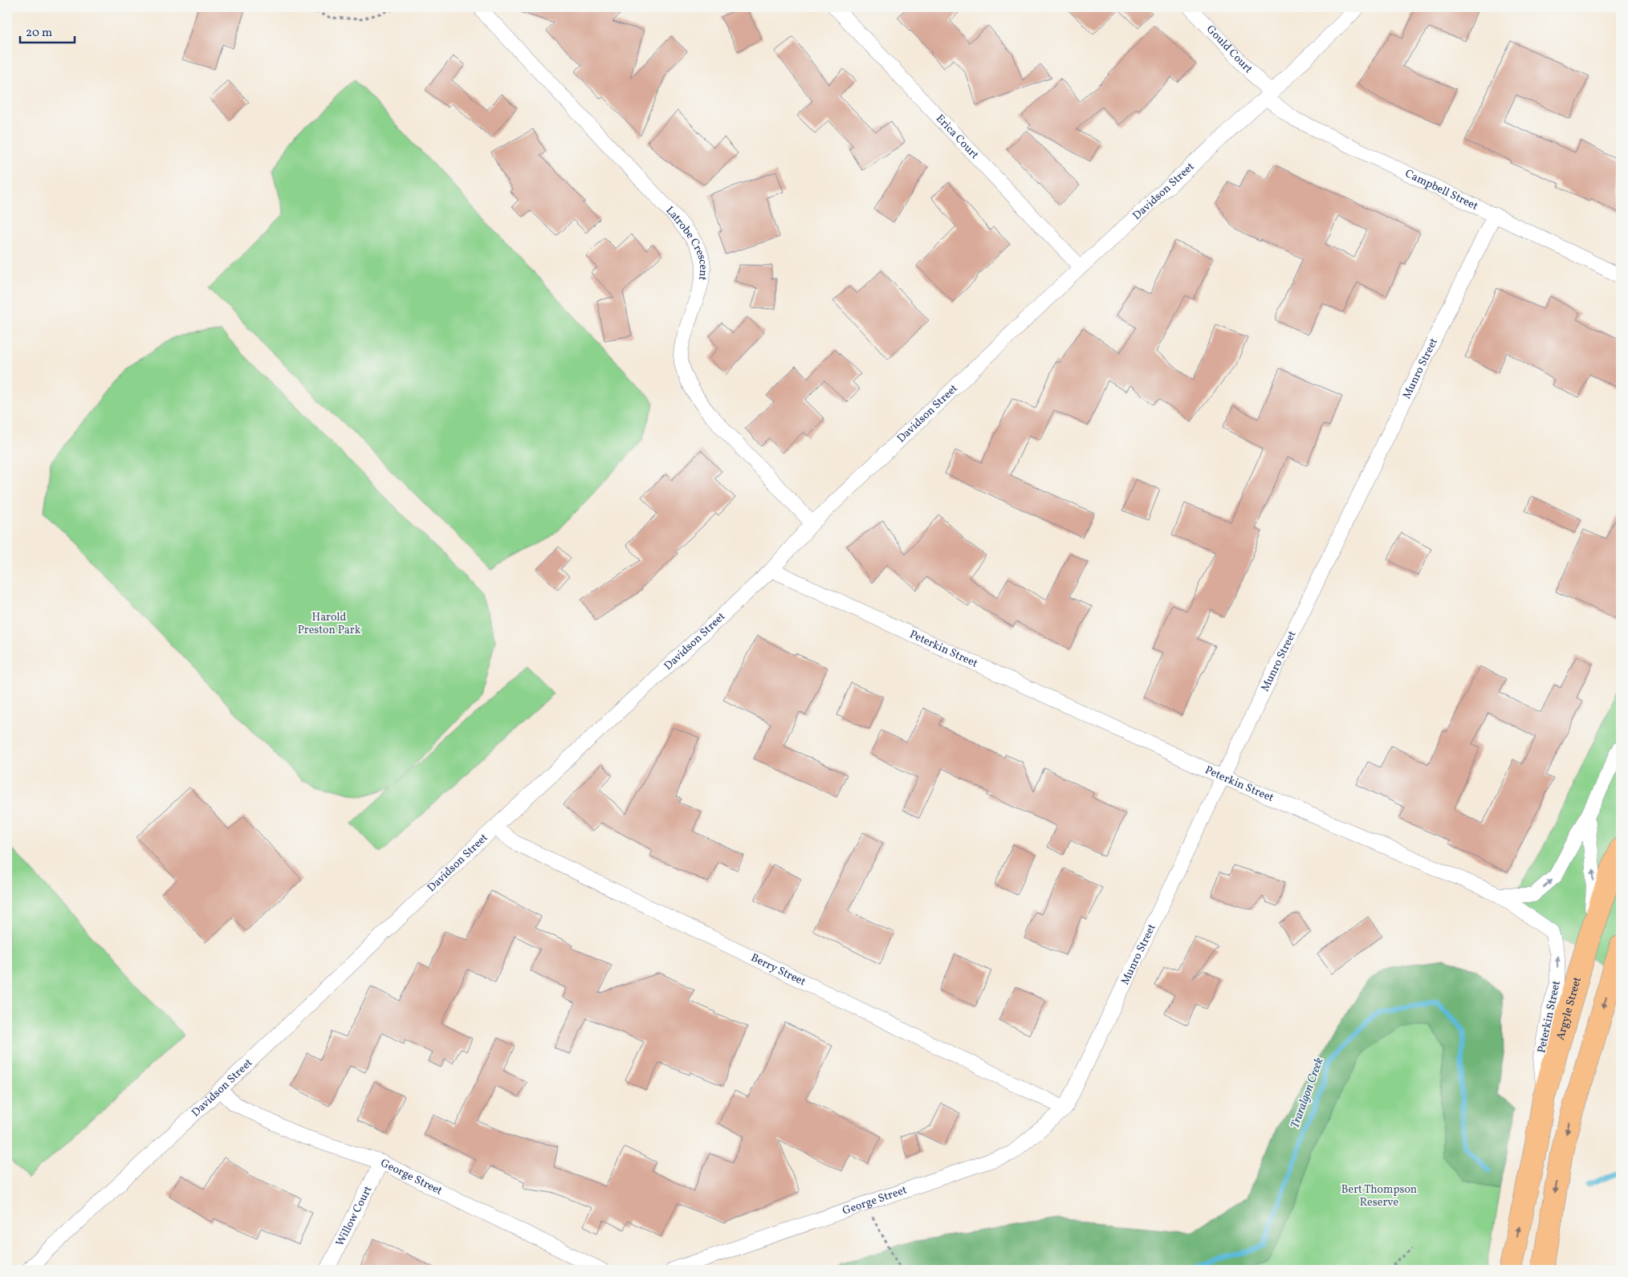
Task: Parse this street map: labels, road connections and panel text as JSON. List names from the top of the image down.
{
  "streets": {
    "highway": ["Argyle Street"],
    "street": [
      "Gould Court",
      "Erica Court",
      "Campbell Street",
      "Davidson Street",
      "Latrobe Crescent",
      "Munro Street",
      "Peterkin Street",
      "Berry Street",
      "George Street",
      "Willow Court"
    ]
  },
  "crossings": [
    ["Gould Court", "Campbell Street"],
    ["Gould Court", "Davidson Street"],
    ["Erica Court", "Davidson Street"],
    ["Campbell Street", "Davidson Street"],
    ["Campbell Street", "Munro Street"],
    ["Davidson Street", "Latrobe Crescent"],
    ["Davidson Street", "Peterkin Street"],
    ["Davidson Street", "Berry Street"],
    ["Davidson Street", "George Street"],
    ["Munro Street", "Peterkin Street"],
    ["Munro Street", "Berry Street"],
    ["Munro Street", "George Street"],
    ["Peterkin Street", "Argyle Street"],
    ["Berry Street", "George Street"],
    ["George Street", "Willow Court"]
  ],
  "one_way": ["Argyle Street"],
  "water": ["Traralgon Creek"],
  "parks": ["Harold Preston Park", "Bert Thompson Reserve"],
  "scale_bar": "20 m"
}
